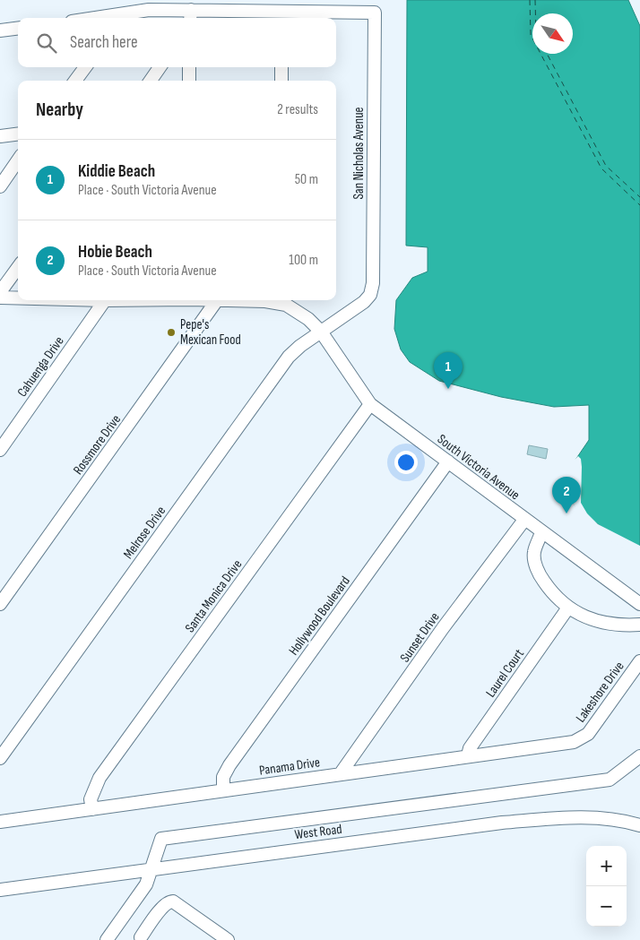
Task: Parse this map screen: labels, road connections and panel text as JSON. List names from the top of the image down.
{
  "streets": {
    "street": [
      "San Nicholas Avenue",
      "Cahuenga Drive",
      "Rossmore Drive",
      "South Victoria Avenue",
      "Melrose Drive",
      "Santa Monica Drive",
      "Hollywood Boulevard",
      "Sunset Drive",
      "Laurel Court",
      "Lakeshore Drive",
      "Panama Drive",
      "West Road"
    ]
  },
  "crossings": [
    ["San Nicholas Avenue", "Melrose Drive"],
    ["South Victoria Avenue", "Melrose Drive"],
    ["South Victoria Avenue", "Santa Monica Drive"],
    ["South Victoria Avenue", "Hollywood Boulevard"],
    ["South Victoria Avenue", "Sunset Drive"],
    ["Santa Monica Drive", "Panama Drive"],
    ["Hollywood Boulevard", "Panama Drive"],
    ["Sunset Drive", "Panama Drive"],
    ["Laurel Court", "Panama Drive"],
    ["Lakeshore Drive", "Panama Drive"]
  ],
  "places": ["Pepe's Mexican Food"],
  "north": "bottom right",
  "page": {
    "search": "Search here",
    "heading": ["Nearby", "2 results"],
    "list": [
      {
        "mark": "1",
        "name": "Kiddie Beach",
        "note": "Place · South Victoria Avenue",
        "value": "50 m"
      },
      {
        "mark": "2",
        "name": "Hobie Beach",
        "note": "Place · South Victoria Avenue",
        "value": "100 m"
      }
    ],
    "pins": ["1", "2"],
    "map_buttons": ["+", "−"]
  }
}
